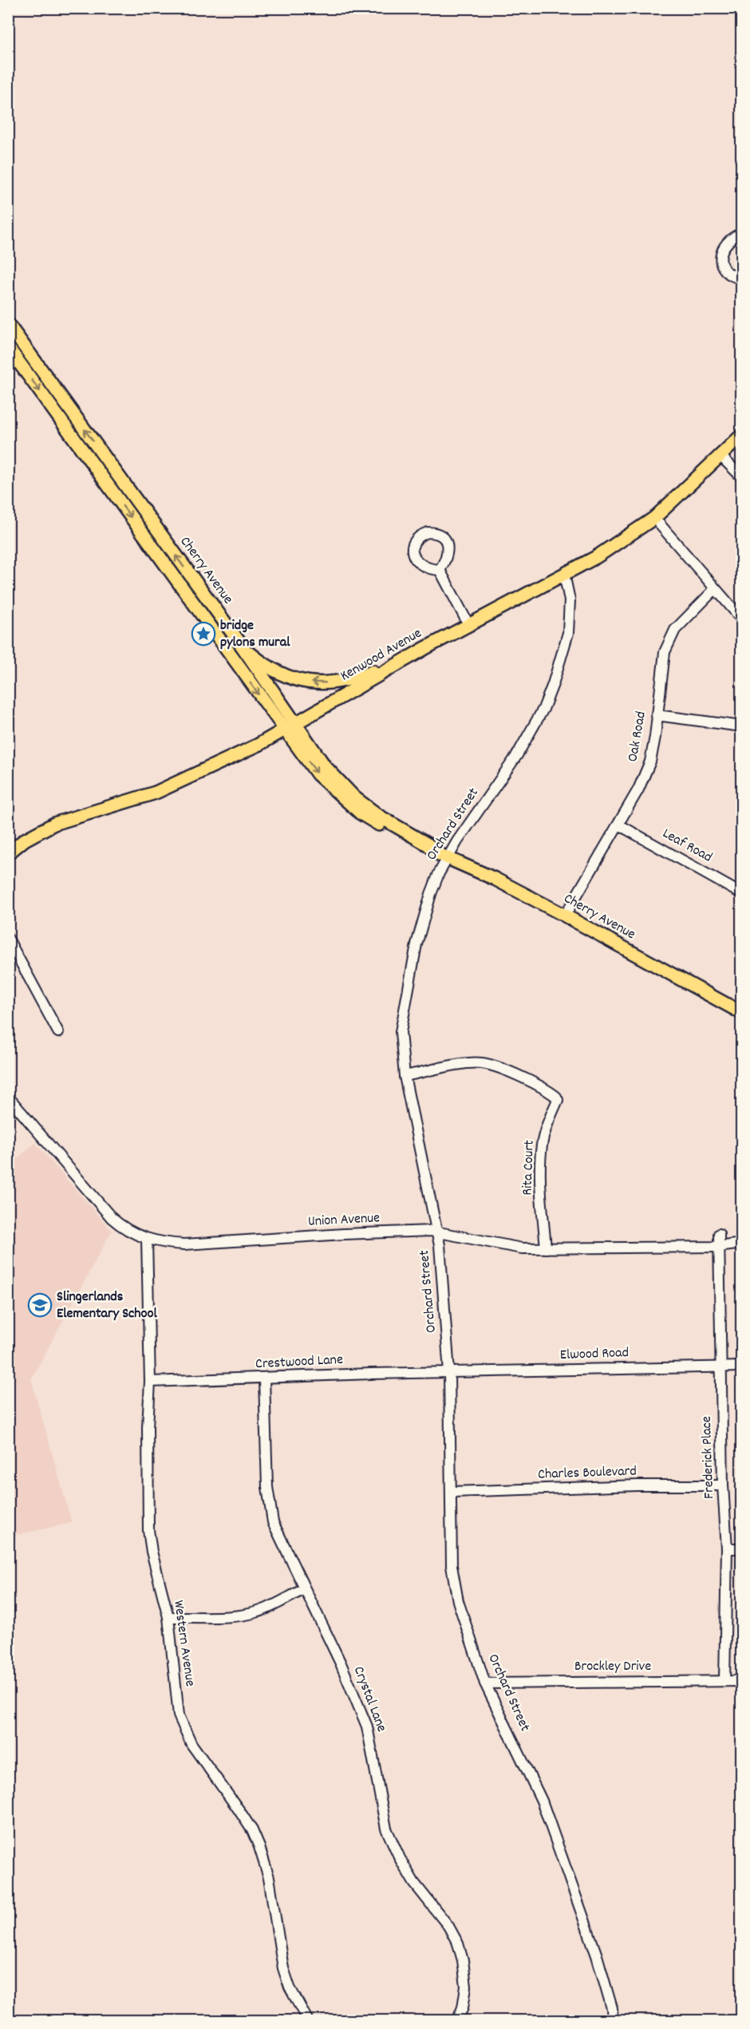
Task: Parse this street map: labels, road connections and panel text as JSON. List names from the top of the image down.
{
  "streets": {
    "main road": ["Cherry Avenue", "Kenwood Avenue"],
    "street": [
      "Oak Road",
      "Orchard Street",
      "Leaf Road",
      "Rita Court",
      "Union Avenue",
      "Elwood Road",
      "Crestwood Lane",
      "Frederick Place",
      "Charles Boulevard",
      "Western Avenue",
      "Brockley Drive",
      "Crystal Lane"
    ]
  },
  "crossings": [
    ["Cherry Avenue", "Kenwood Avenue"],
    ["Cherry Avenue", "Oak Road"],
    ["Cherry Avenue", "Orchard Street"],
    ["Kenwood Avenue", "Orchard Street"],
    ["Oak Road", "Leaf Road"],
    ["Orchard Street", "Rita Court"],
    ["Orchard Street", "Union Avenue"],
    ["Orchard Street", "Elwood Road"],
    ["Orchard Street", "Crestwood Lane"],
    ["Orchard Street", "Charles Boulevard"],
    ["Orchard Street", "Brockley Drive"],
    ["Rita Court", "Union Avenue"],
    ["Union Avenue", "Frederick Place"],
    ["Union Avenue", "Western Avenue"],
    ["Elwood Road", "Crestwood Lane"],
    ["Elwood Road", "Frederick Place"],
    ["Crestwood Lane", "Western Avenue"],
    ["Crestwood Lane", "Crystal Lane"],
    ["Frederick Place", "Charles Boulevard"],
    ["Frederick Place", "Brockley Drive"]
  ],
  "places": {
    "place": ["bridge pylons mural"],
    "school or university": ["Slingerlands Elementary School"]
  }
}
